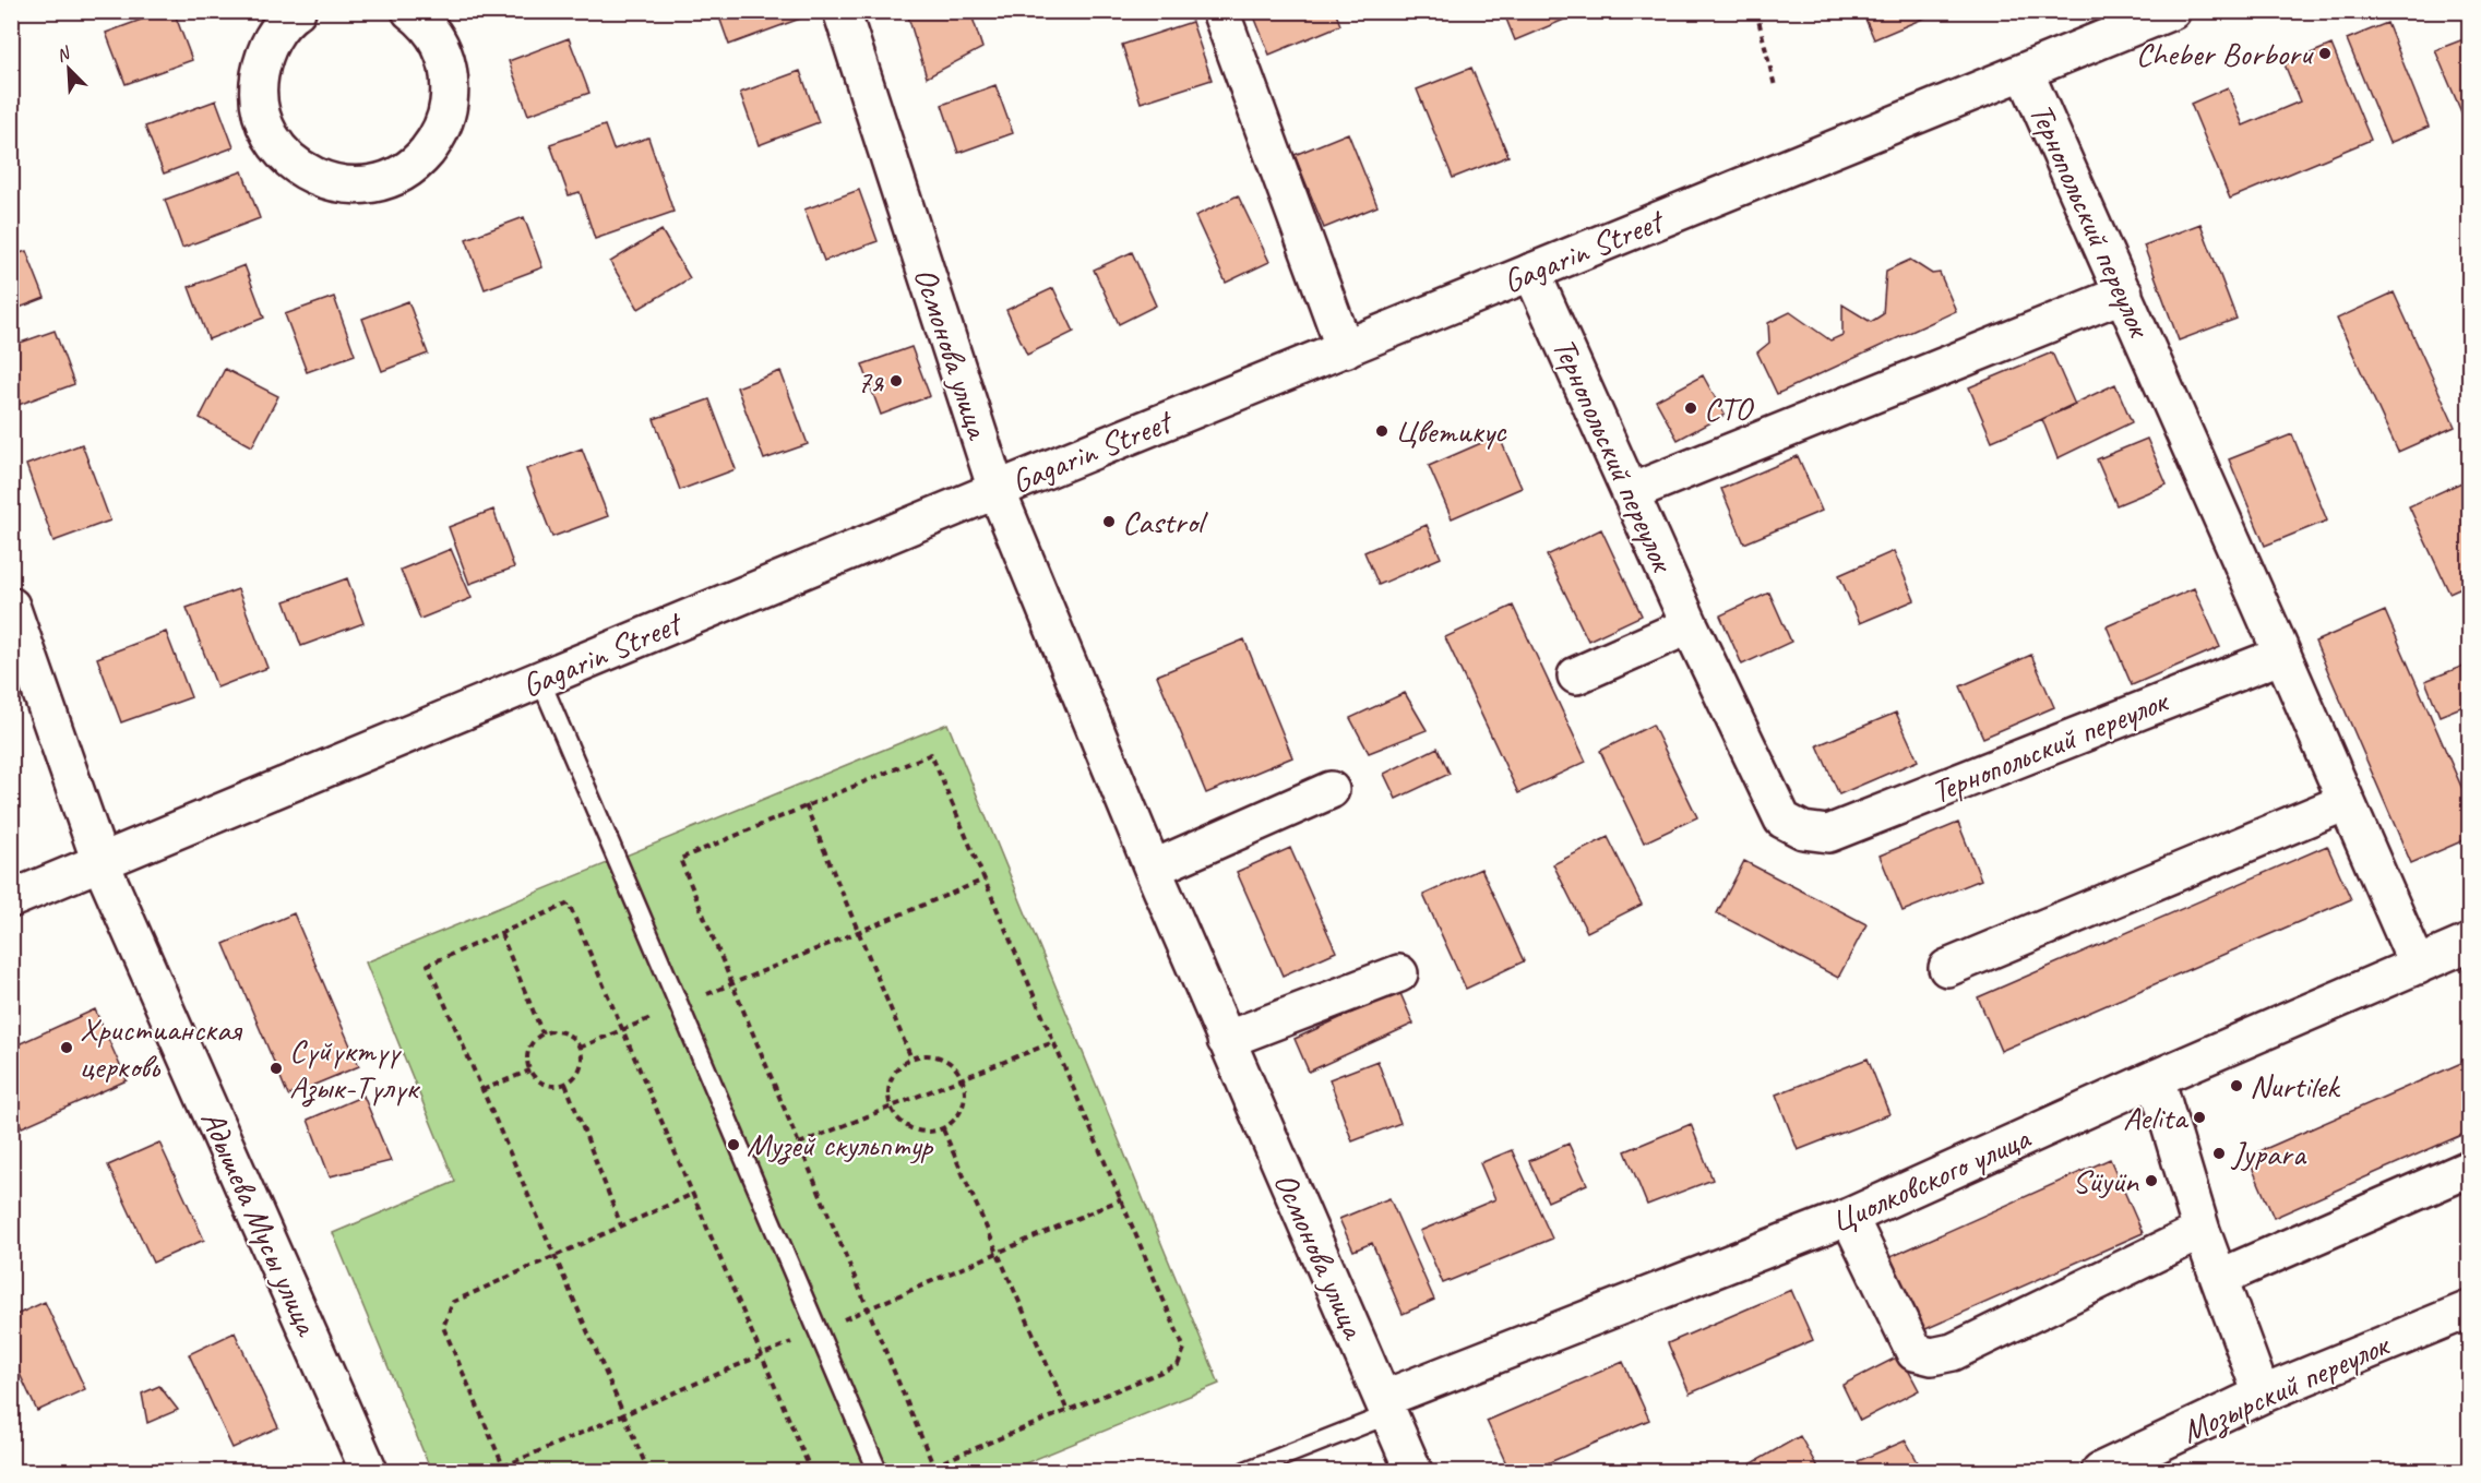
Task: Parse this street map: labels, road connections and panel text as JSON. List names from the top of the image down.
{
  "streets": {
    "street": [
      "Тернопольский переулок",
      "Gagarin Street",
      "Осмонова улица",
      "Циолковского улица",
      "Адышева Мусы улица",
      "Мозырский переулок"
    ]
  },
  "crossings": [
    ["Тернопольский переулок", "Gagarin Street"],
    ["Gagarin Street", "Осмонова улица"],
    ["Gagarin Street", "Адышева Мусы улица"],
    ["Осмонова улица", "Циолковского улица"]
  ],
  "places": [
    "Cheber Borboru",
    "7я",
    "СТО",
    "Цветикус",
    "Castrol",
    "Христианская церковь",
    "Сүйүктүү Азык-Түлүк",
    "Nurtilek",
    "Aelita",
    "Музей скульптур",
    "Jypara",
    "Süyün"
  ],
  "north": "top left"
}
